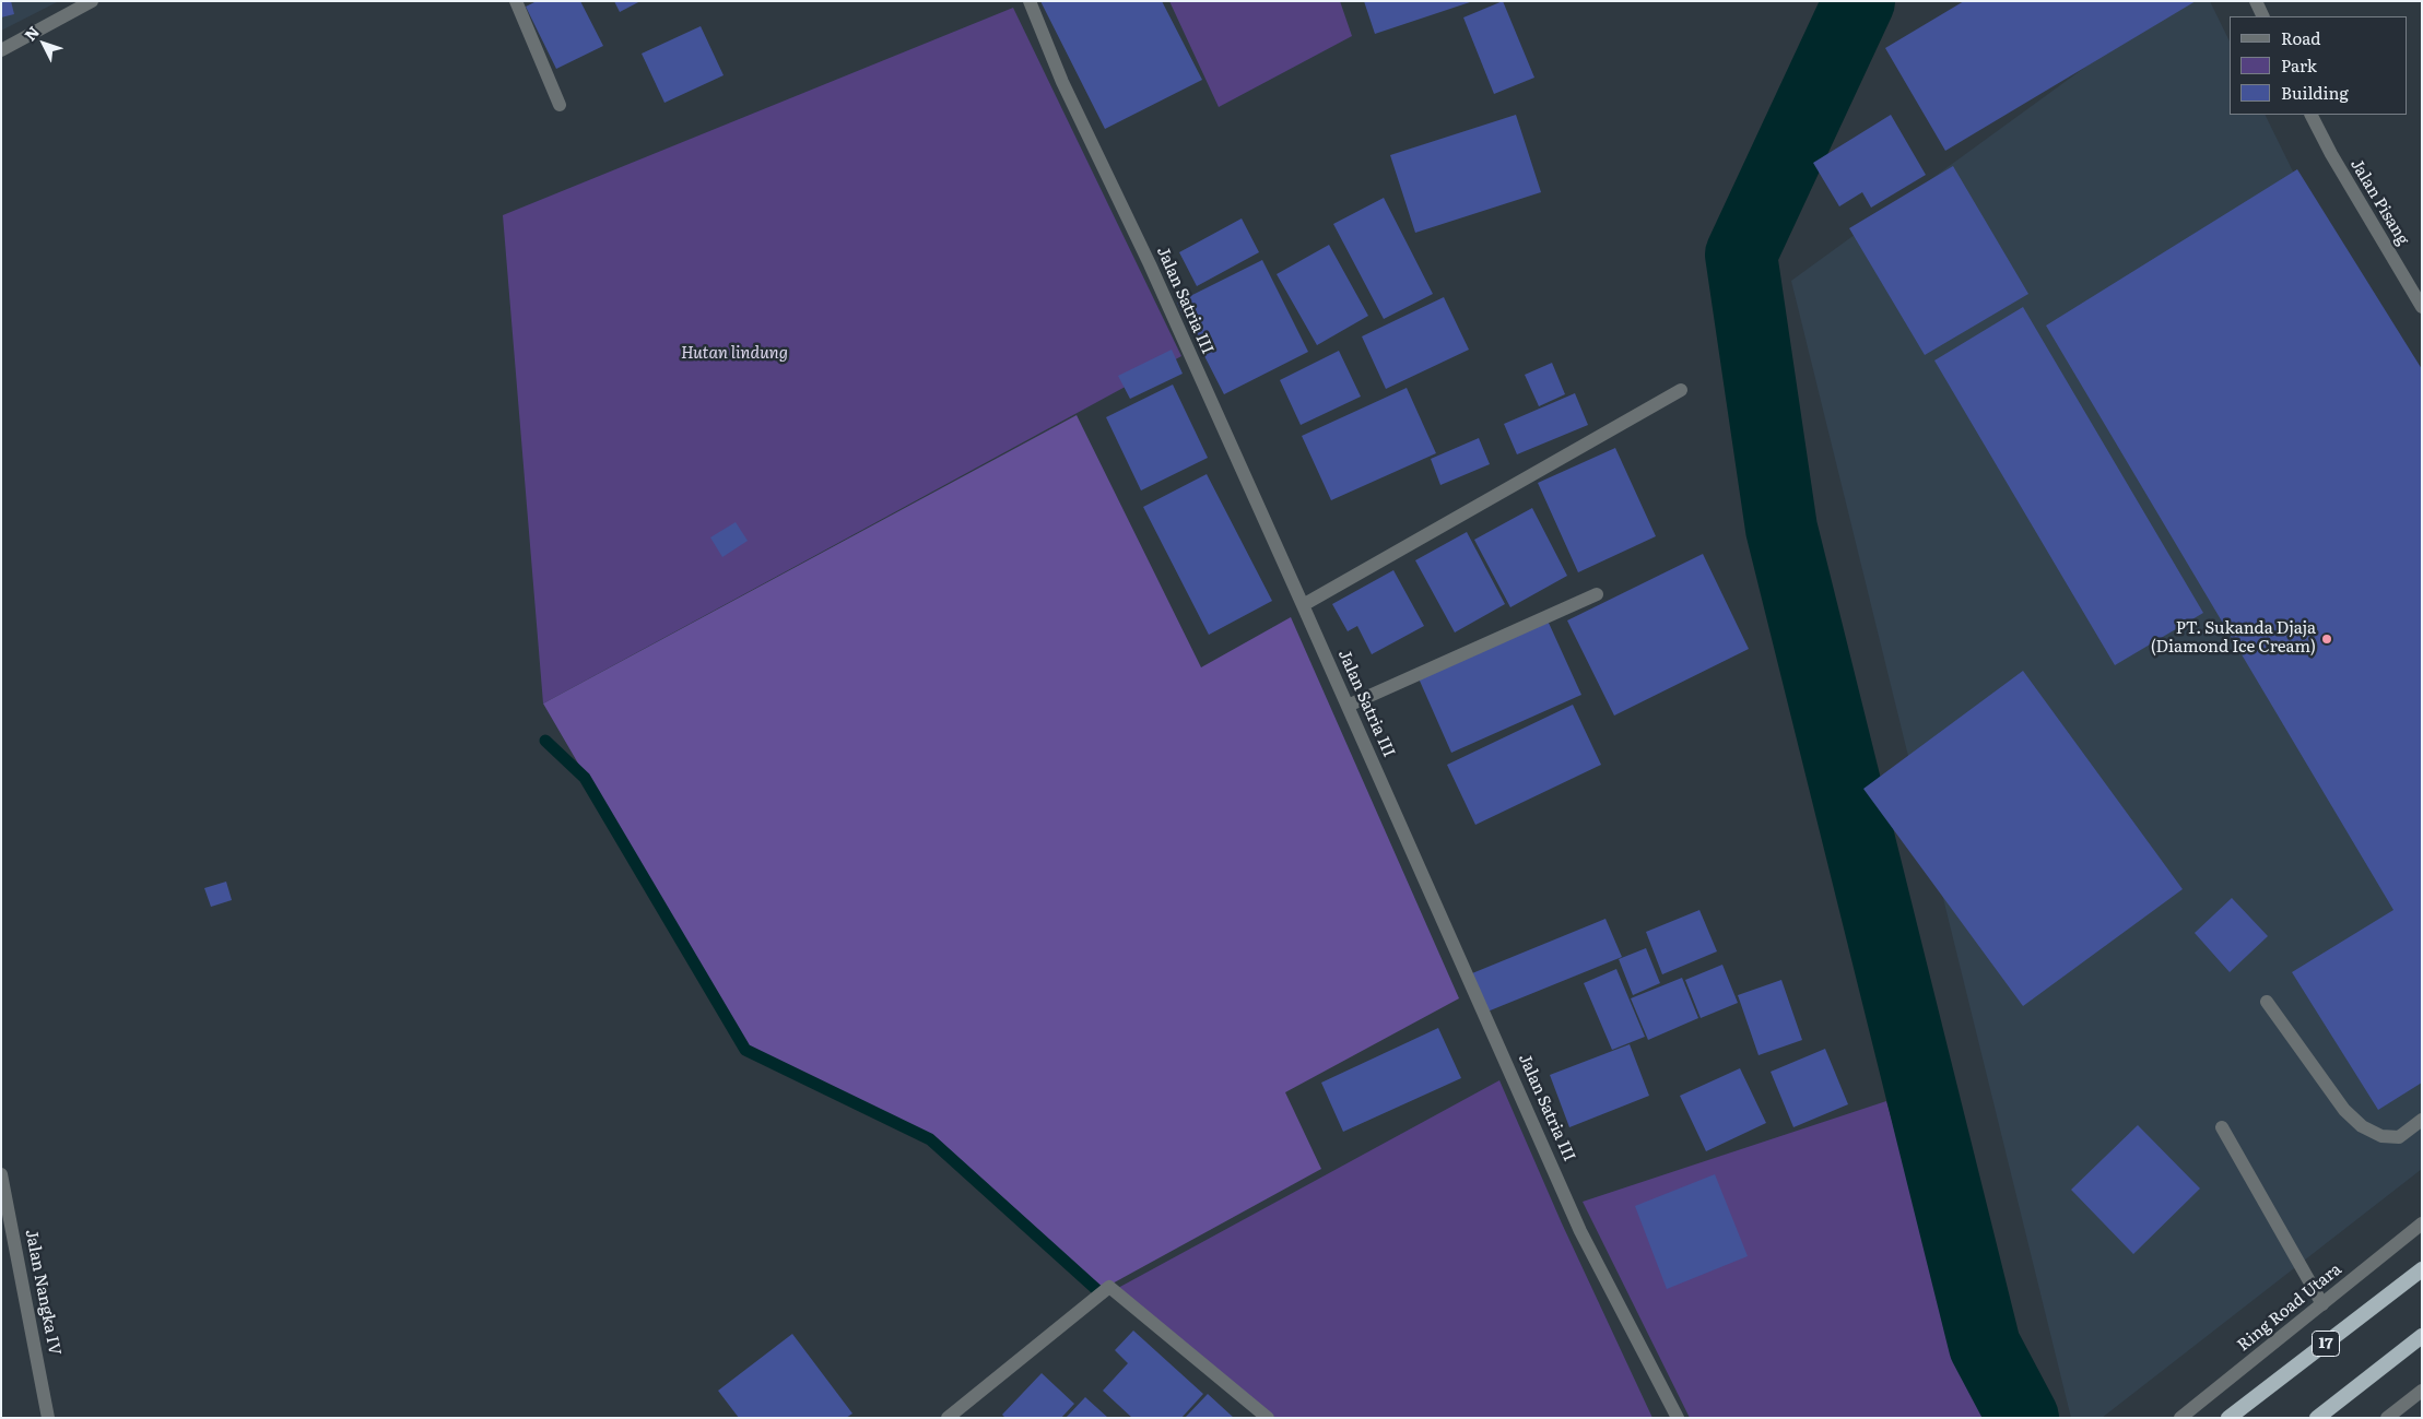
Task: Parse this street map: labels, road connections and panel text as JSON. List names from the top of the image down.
{
  "streets": {
    "highway": ["17"],
    "street": [
      "Jalan Pisang",
      "Jalan Satria III",
      "Jalan Nangka IV",
      "Ring Road Utara"
    ]
  },
  "parks": ["Hutan lindung"],
  "places": ["PT. Sukanda Djaja (Diamond Ice Cream)"],
  "legend": ["Road", "Park", "Building"],
  "north": "top left"
}
